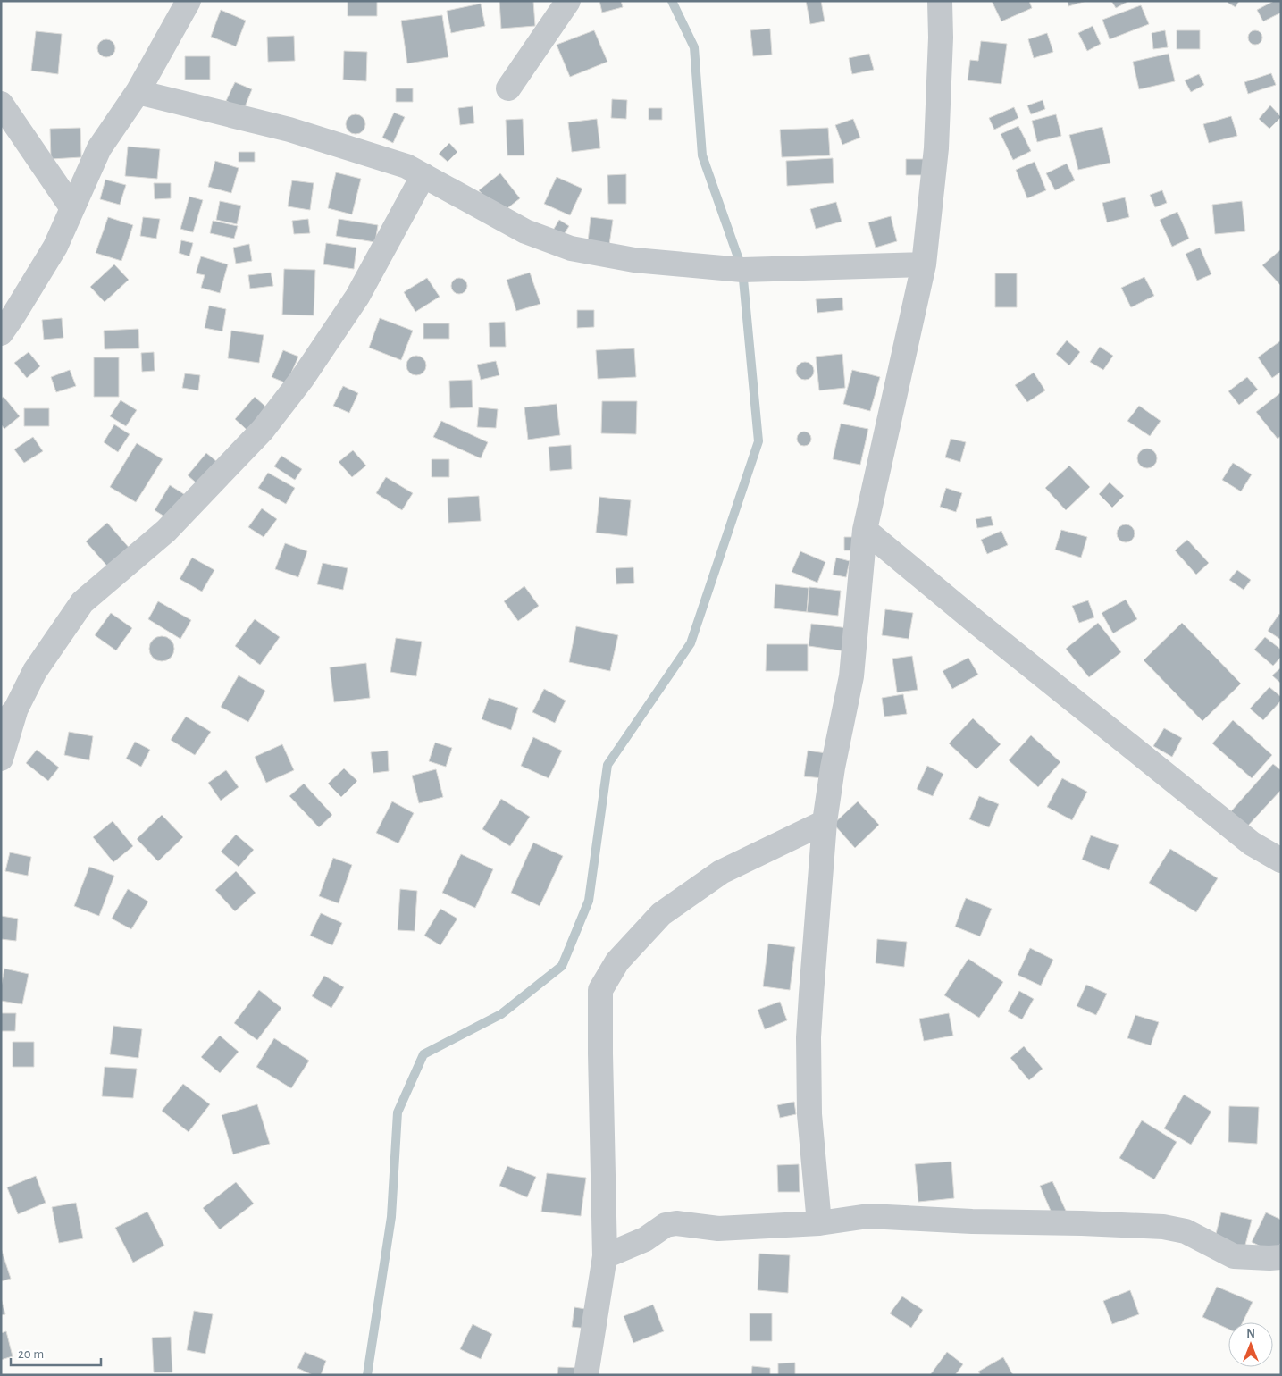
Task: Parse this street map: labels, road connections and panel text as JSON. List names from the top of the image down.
{
  "scale_bar": "20 m",
  "north": "top"
}
